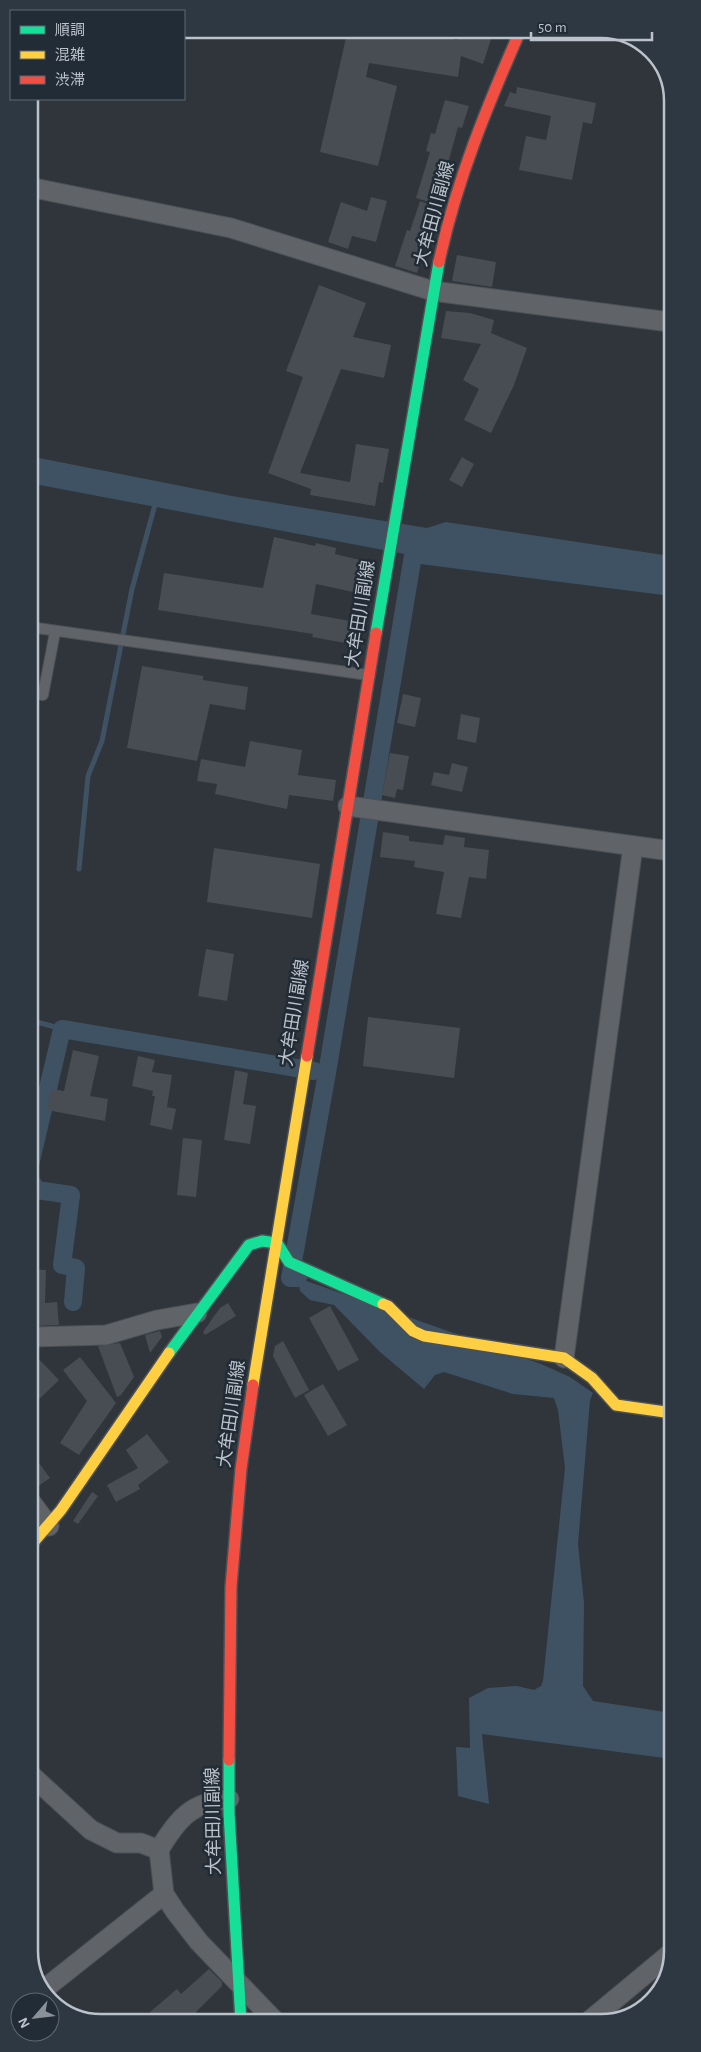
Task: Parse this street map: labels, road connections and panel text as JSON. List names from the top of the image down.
{
  "streets": {
    "main road": ["大牟田川副線"]
  },
  "legend": ["順調", "混雑", "渋滞"],
  "scale_bar": "50 m",
  "north": "bottom left"
}
